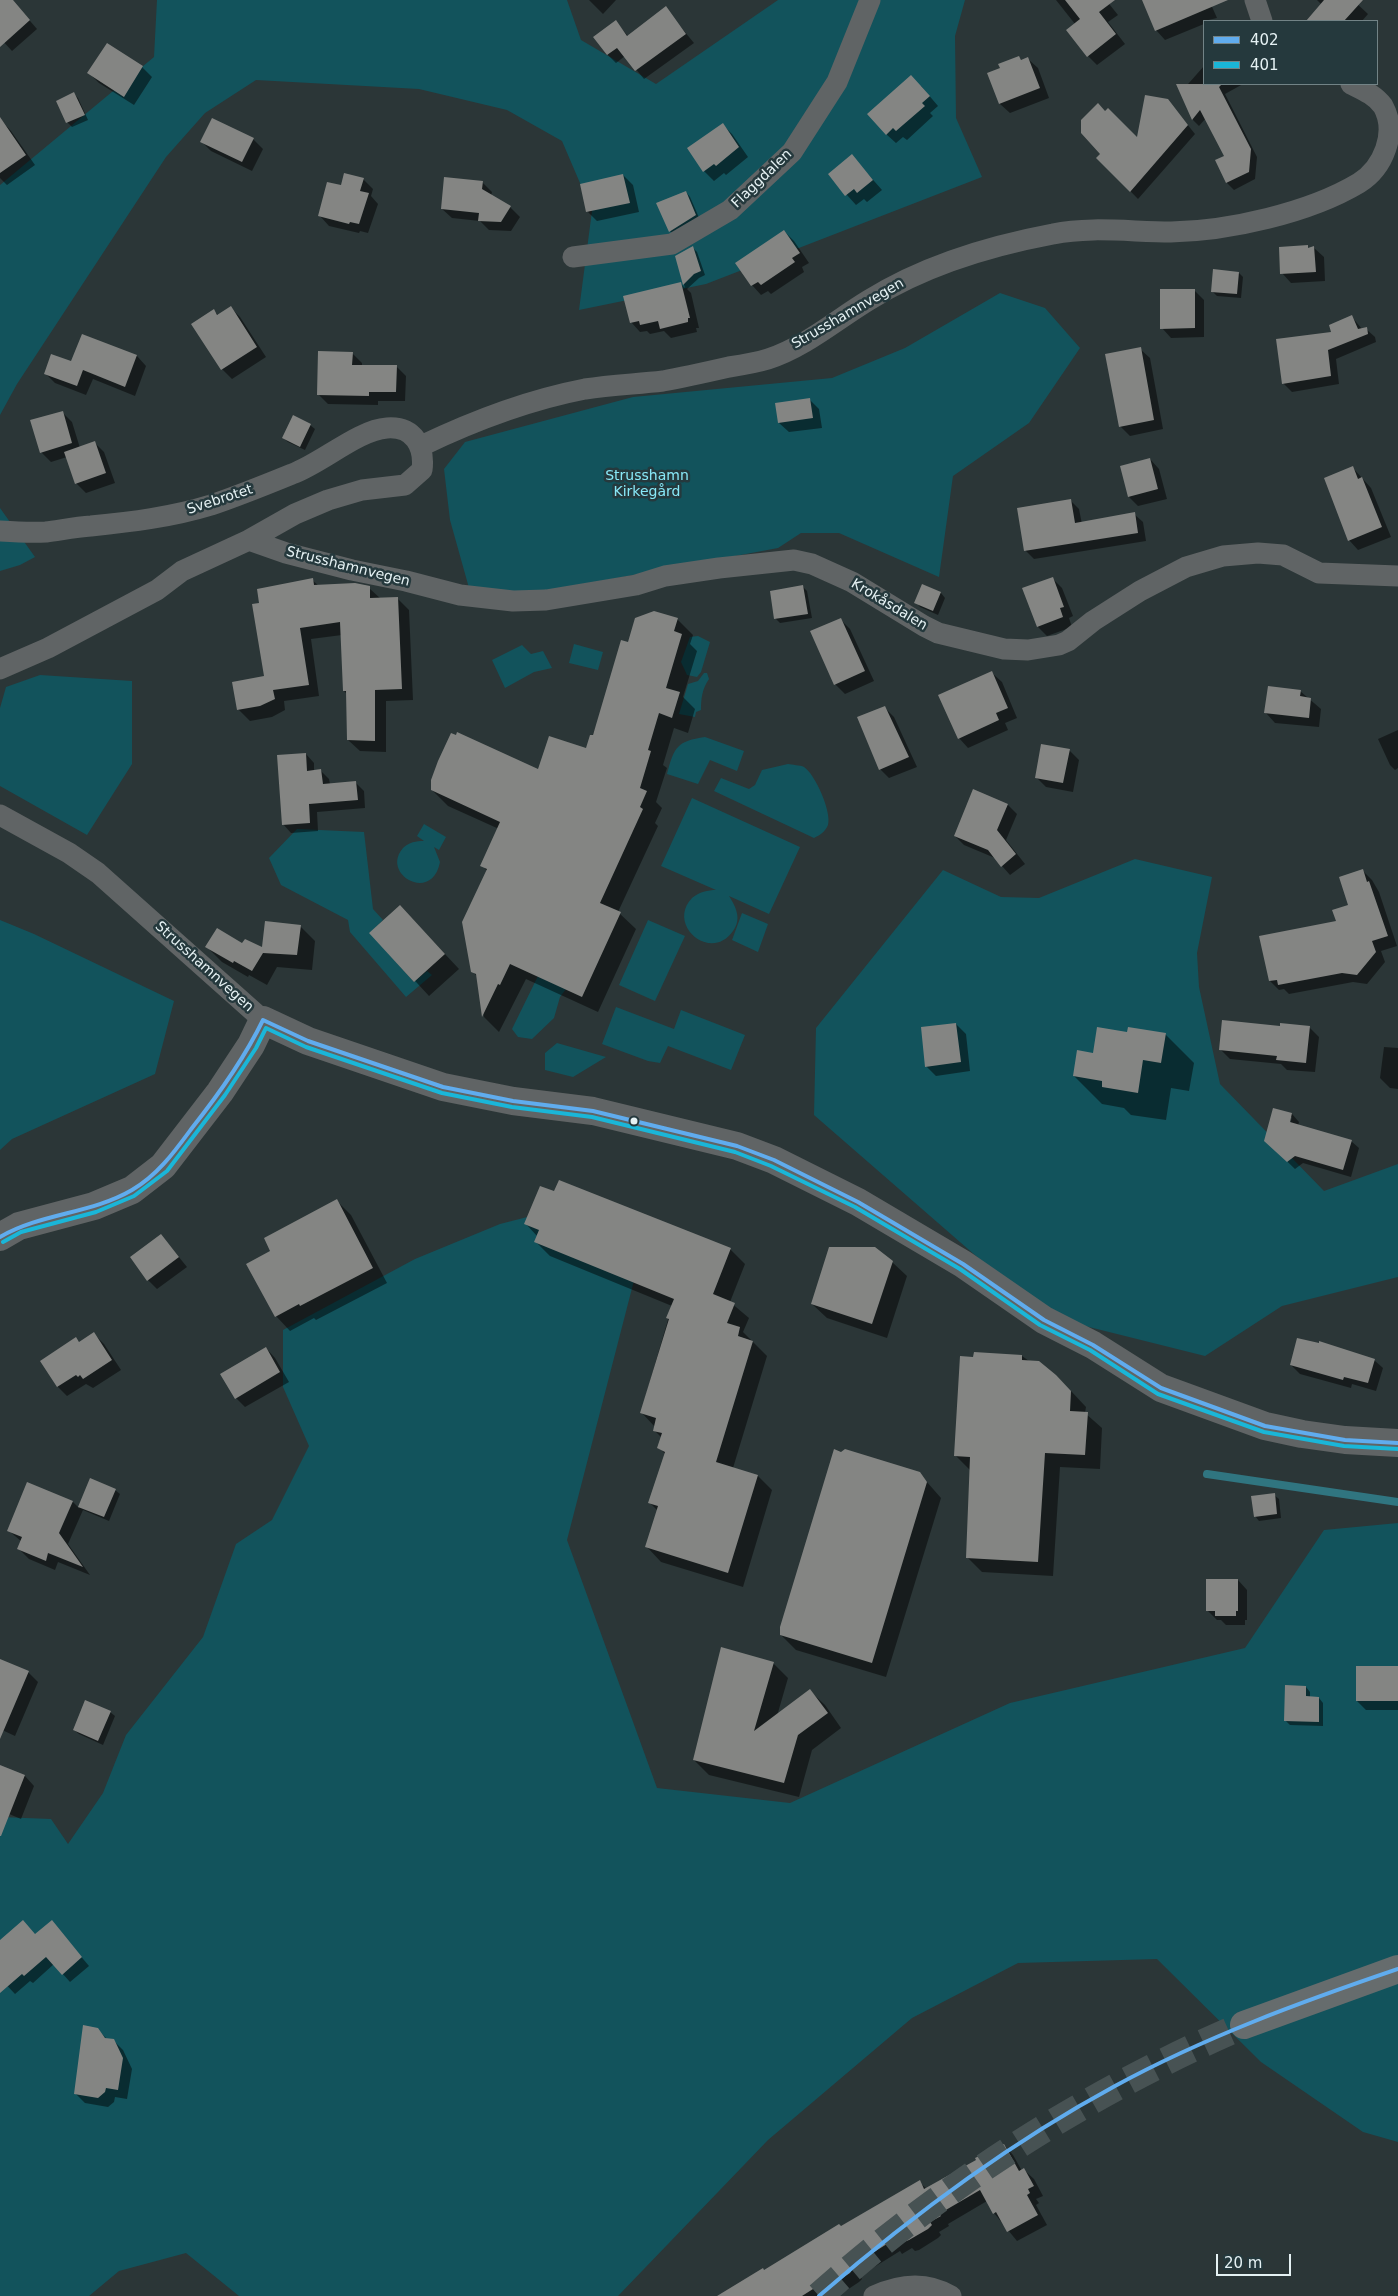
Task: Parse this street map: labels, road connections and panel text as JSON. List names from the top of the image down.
{
  "streets": {
    "street": [
      "Flaggdalen",
      "Strusshamnvegen",
      "Svebrotet",
      "Krokåsdalen"
    ]
  },
  "crossings": [
    ["Strusshamnvegen", "Svebrotet"],
    ["Strusshamnvegen", "Krokåsdalen"]
  ],
  "parks": ["Strusshamn Kirkegård"],
  "lines": ["transit line 402", "transit line 401"],
  "legend": ["402", "401"],
  "scale_bar": "20 m"
}
